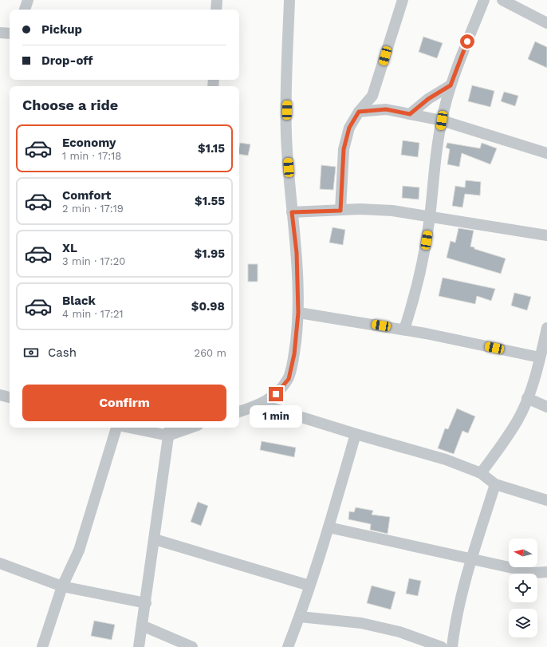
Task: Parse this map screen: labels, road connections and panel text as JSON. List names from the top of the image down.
{
  "north": "left",
  "page": {
    "banner": ["Pickup", "Drop-off"],
    "heading": "Choose a ride",
    "list": [
      {
        "name": "Economy",
        "note": "1 min · 17:18",
        "value": "$1.15"
      },
      {
        "name": "Comfort",
        "note": "2 min · 17:19",
        "value": "$1.55"
      },
      {
        "name": "XL",
        "note": "3 min · 17:20",
        "value": "$1.95"
      },
      {
        "name": "Black",
        "note": "4 min · 17:21",
        "value": "$0.98"
      }
    ],
    "pay": ["Cash", "260 m"],
    "buttons": "Confirm",
    "bubble": "1 min"
  }
}
